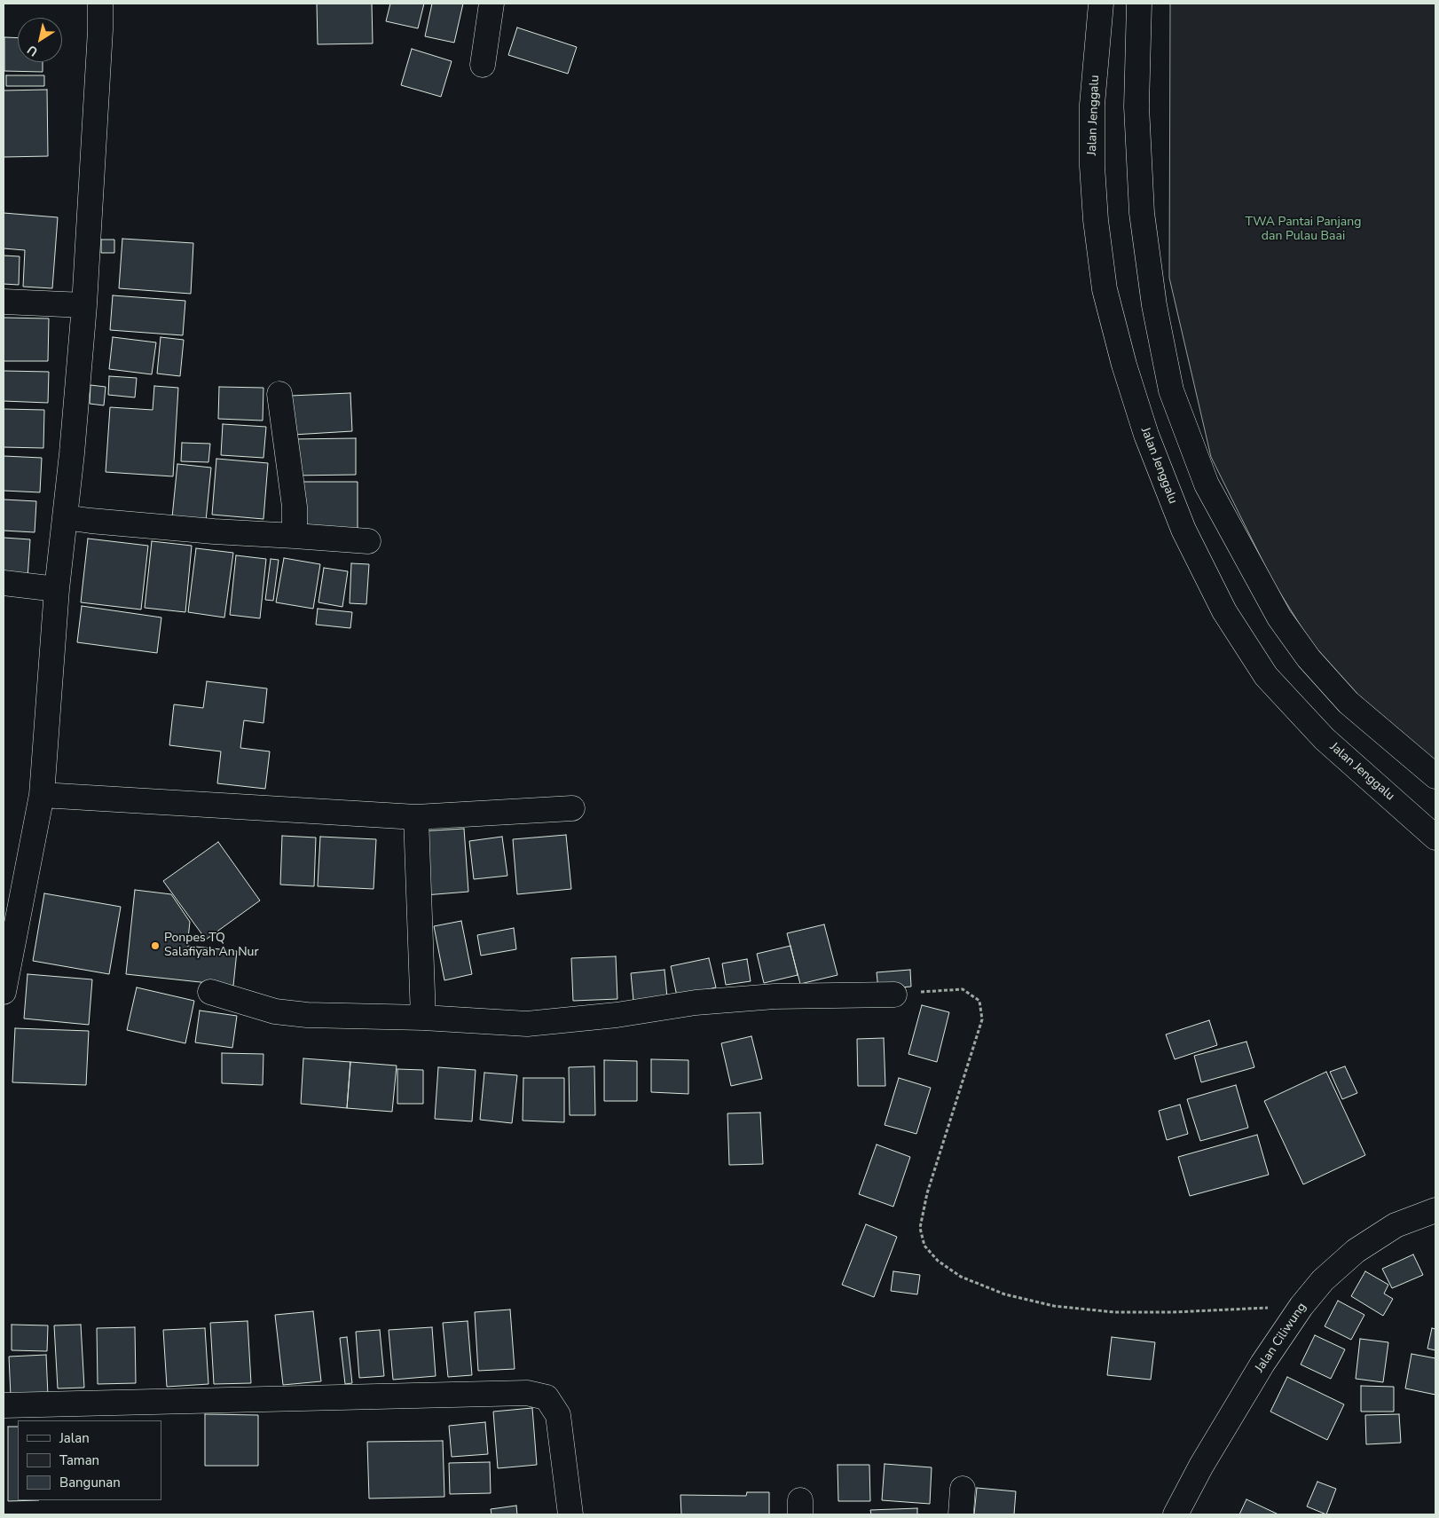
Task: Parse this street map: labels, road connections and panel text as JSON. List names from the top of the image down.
{
  "streets": {
    "street": ["Jalan Jenggalu", "Jalan Ciliwung"]
  },
  "parks": ["TWA Pantai Panjang dan Pulau Baai"],
  "places": ["Ponpes TQ Salafiyah An Nur"],
  "legend": ["Jalan", "Taman", "Bangunan"],
  "north": "bottom left"
}
